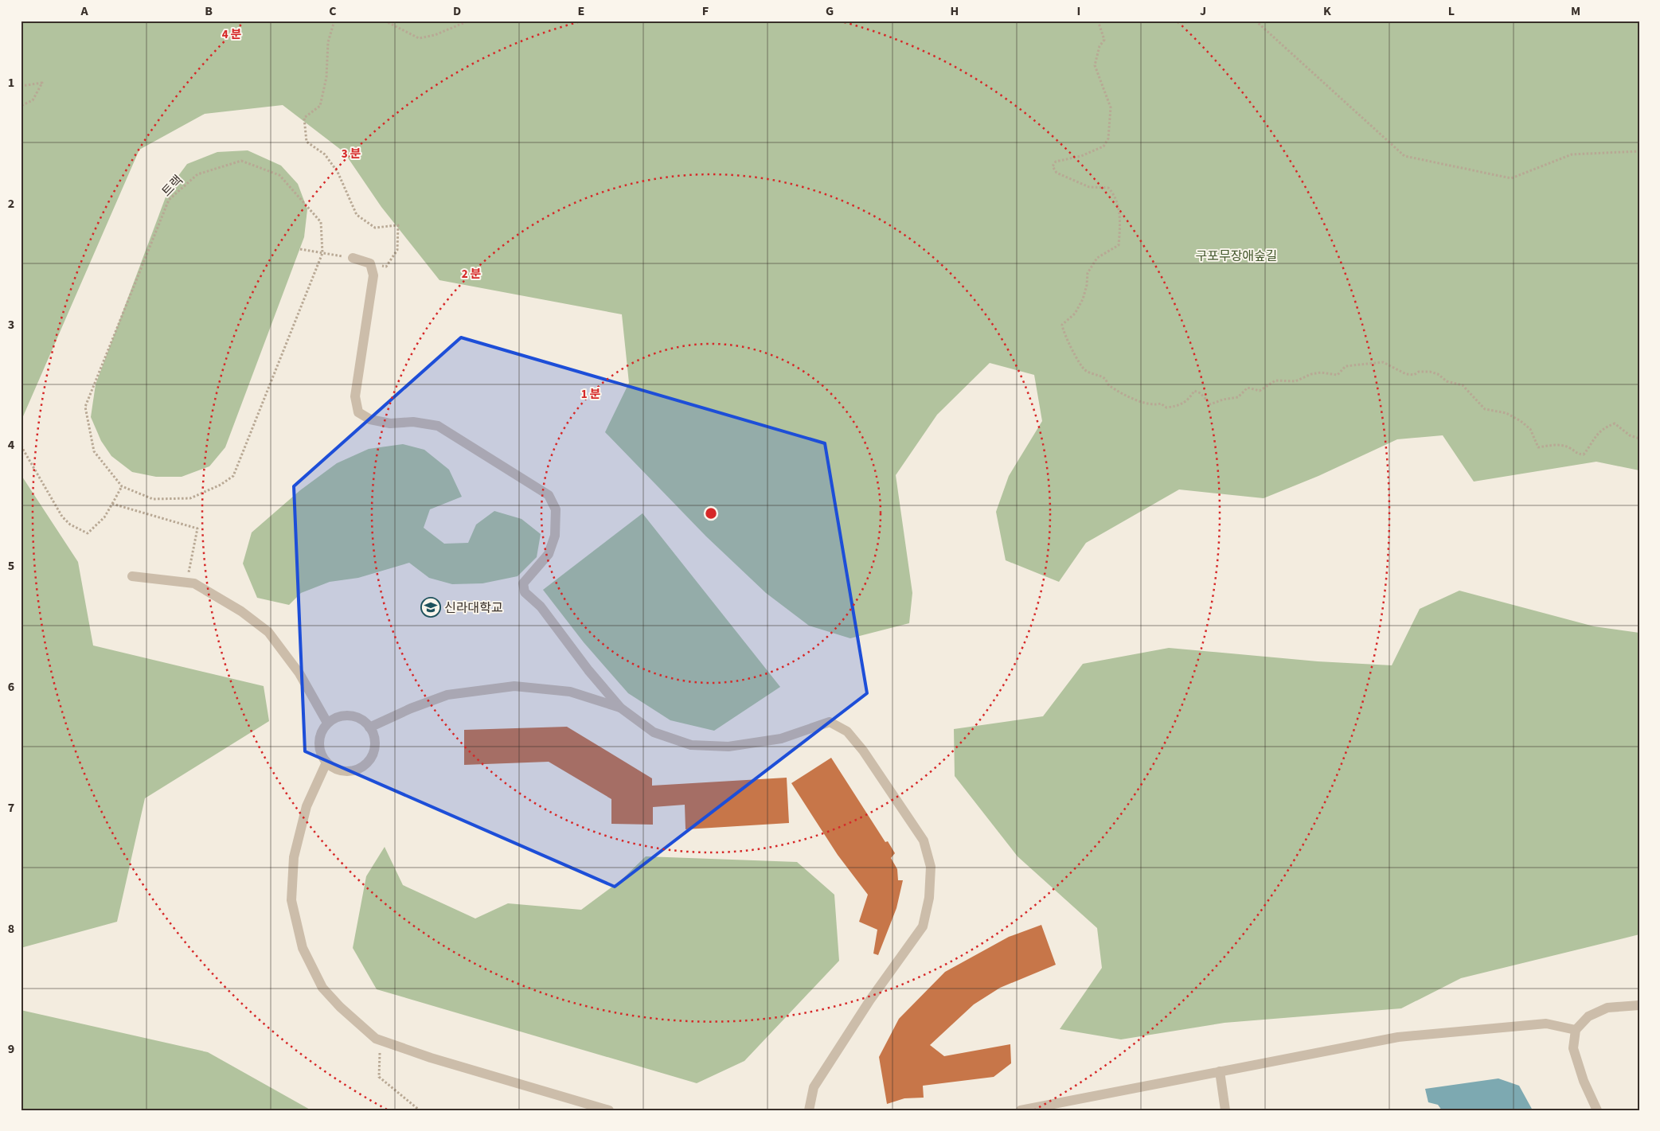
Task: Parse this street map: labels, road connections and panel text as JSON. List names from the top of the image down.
{
  "streets": {
    "path": ["트랙"]
  },
  "parks": ["구포무장애숲길"],
  "places": {
    "school or university": ["신라대학교"]
  },
  "grid": {
    "columns": [
      "A",
      "B",
      "C",
      "D",
      "E",
      "F",
      "G",
      "H",
      "I",
      "J",
      "K",
      "L",
      "M"
    ],
    "rows": [
      "1",
      "2",
      "3",
      "4",
      "5",
      "6",
      "7",
      "8",
      "9"
    ]
  },
  "rings": [
    "4 분",
    "3 분",
    "2 분",
    "1 분"
  ]
}
